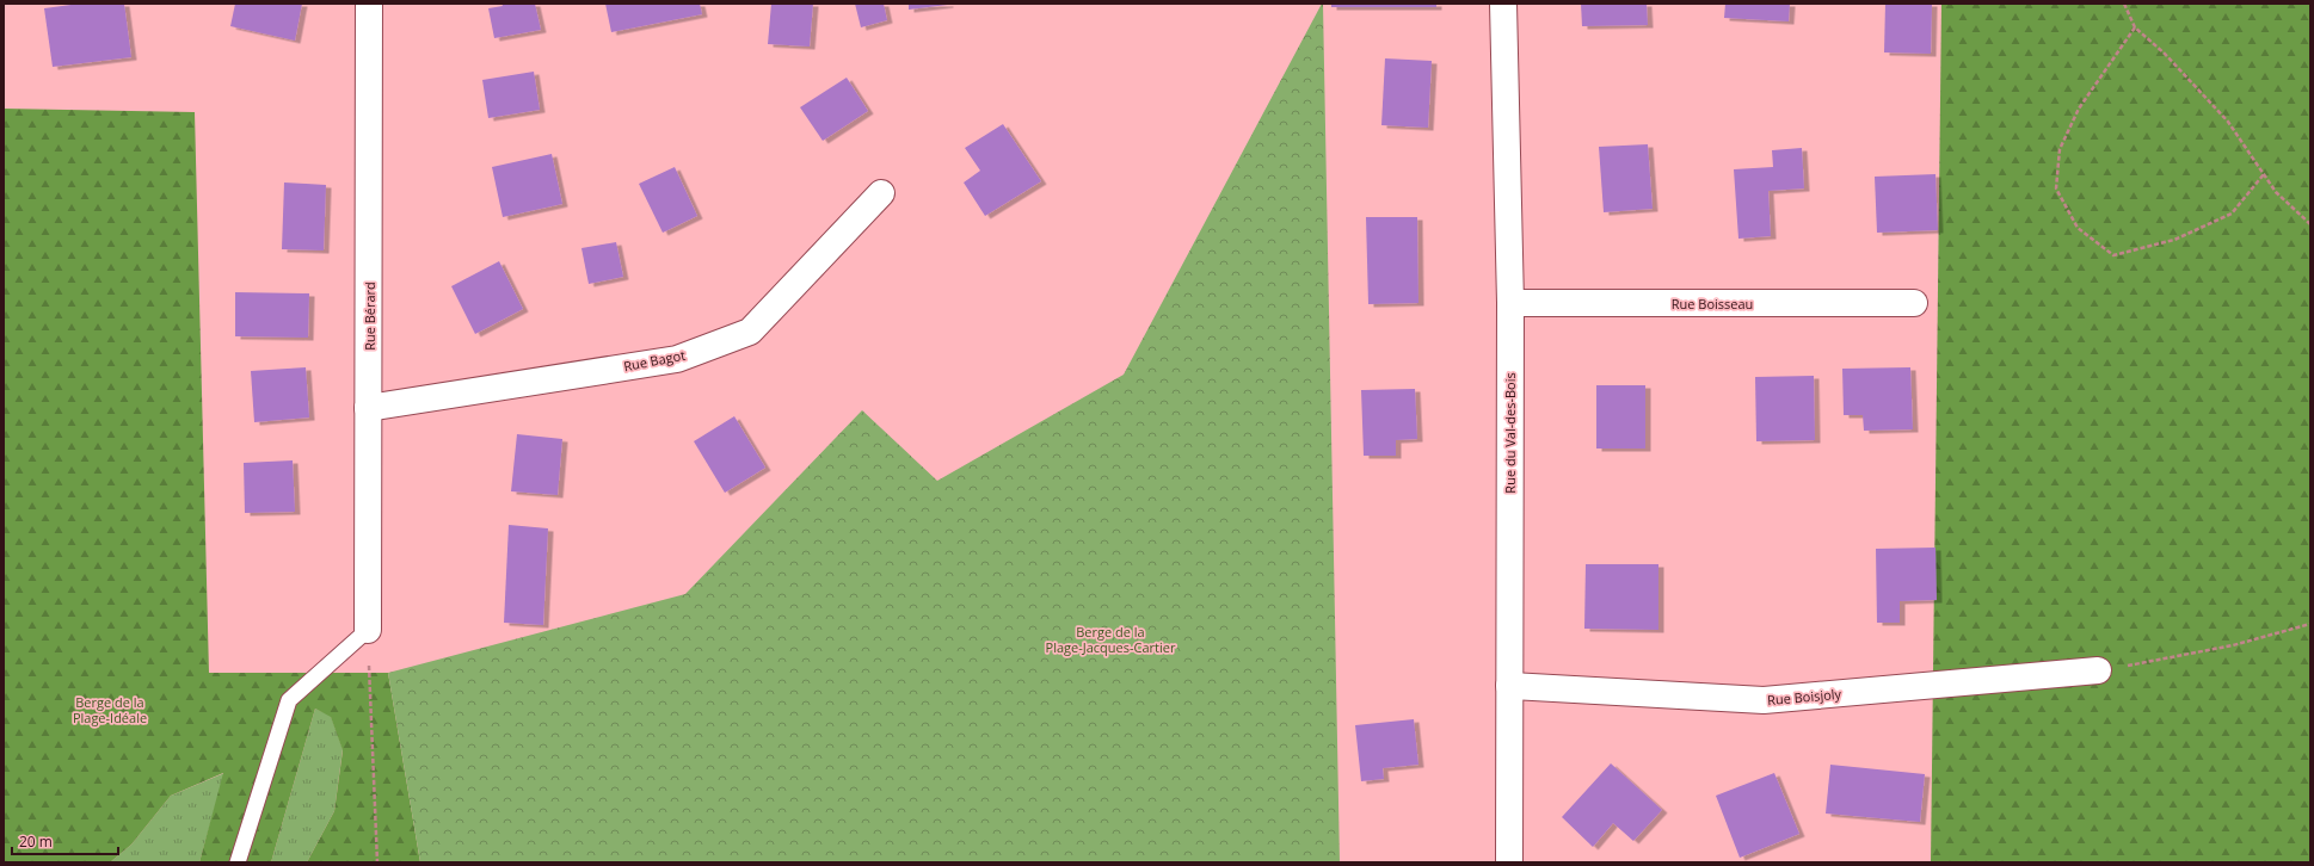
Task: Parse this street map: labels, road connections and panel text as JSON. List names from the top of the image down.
{
  "streets": {
    "street": [
      "Rue Boisseau",
      "Rue Bérard",
      "Rue Bagot",
      "Rue du Val-des-Bois",
      "Rue Boisjoly"
    ]
  },
  "crossings": [
    ["Rue Boisseau", "Rue du Val-des-Bois"],
    ["Rue Bérard", "Rue Bagot"],
    ["Rue du Val-des-Bois", "Rue Boisjoly"]
  ],
  "parks": ["Berge de la Plage-Jacques-Cartier", "Berge de la Plage-Idéale"],
  "scale_bar": "20 m"
}
